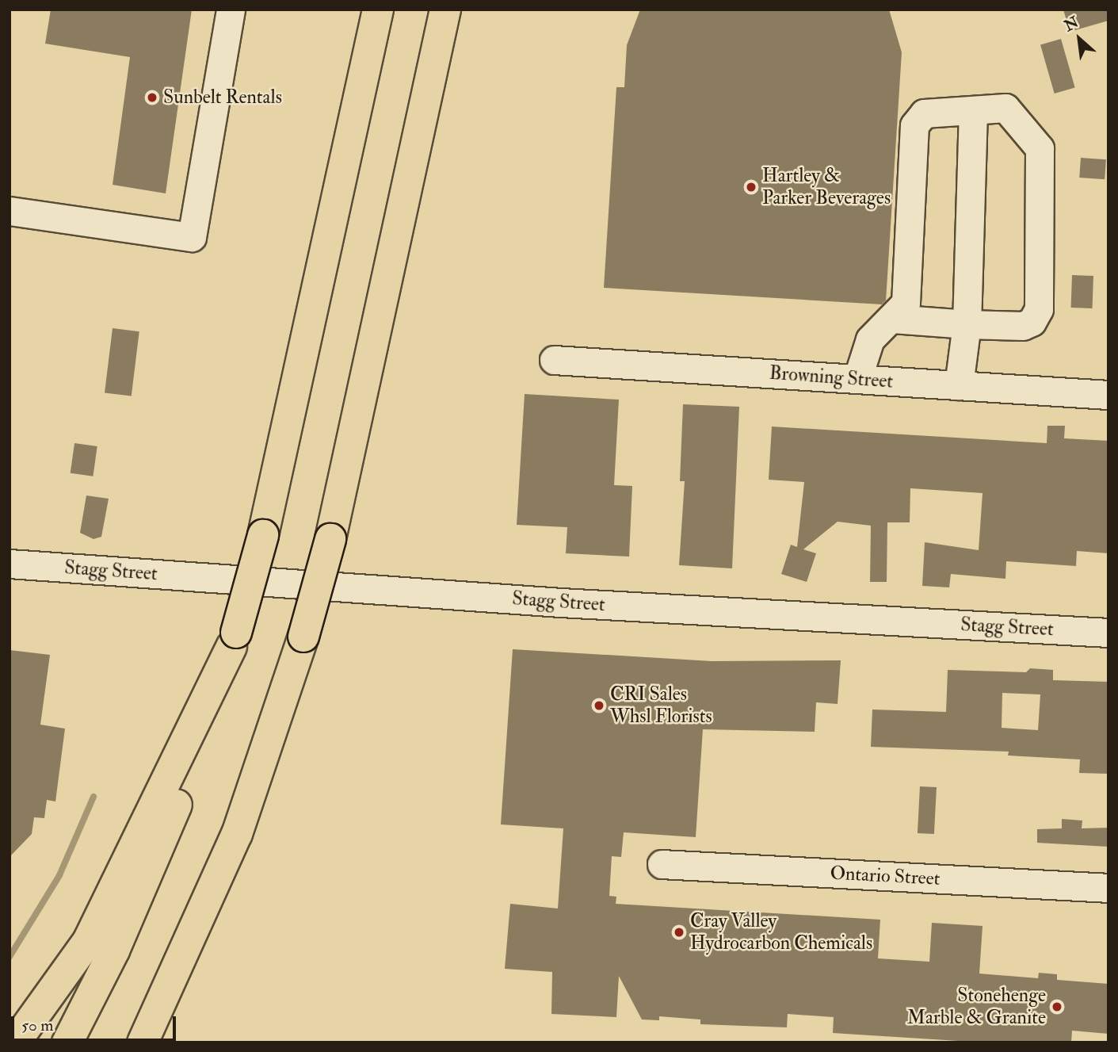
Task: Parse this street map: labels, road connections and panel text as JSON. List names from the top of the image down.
{
  "streets": {
    "street": ["Browning Street", "Stagg Street", "Ontario Street"]
  },
  "places": [
    "Sunbelt Rentals",
    "Hartley & Parker Beverages",
    "CRI Sales Whsl Florists",
    "Cray Valley Hydrocarbon Chemicals",
    "Stonehenge Marble & Granite"
  ],
  "scale_bar": "50 m",
  "north": "top left"
}
